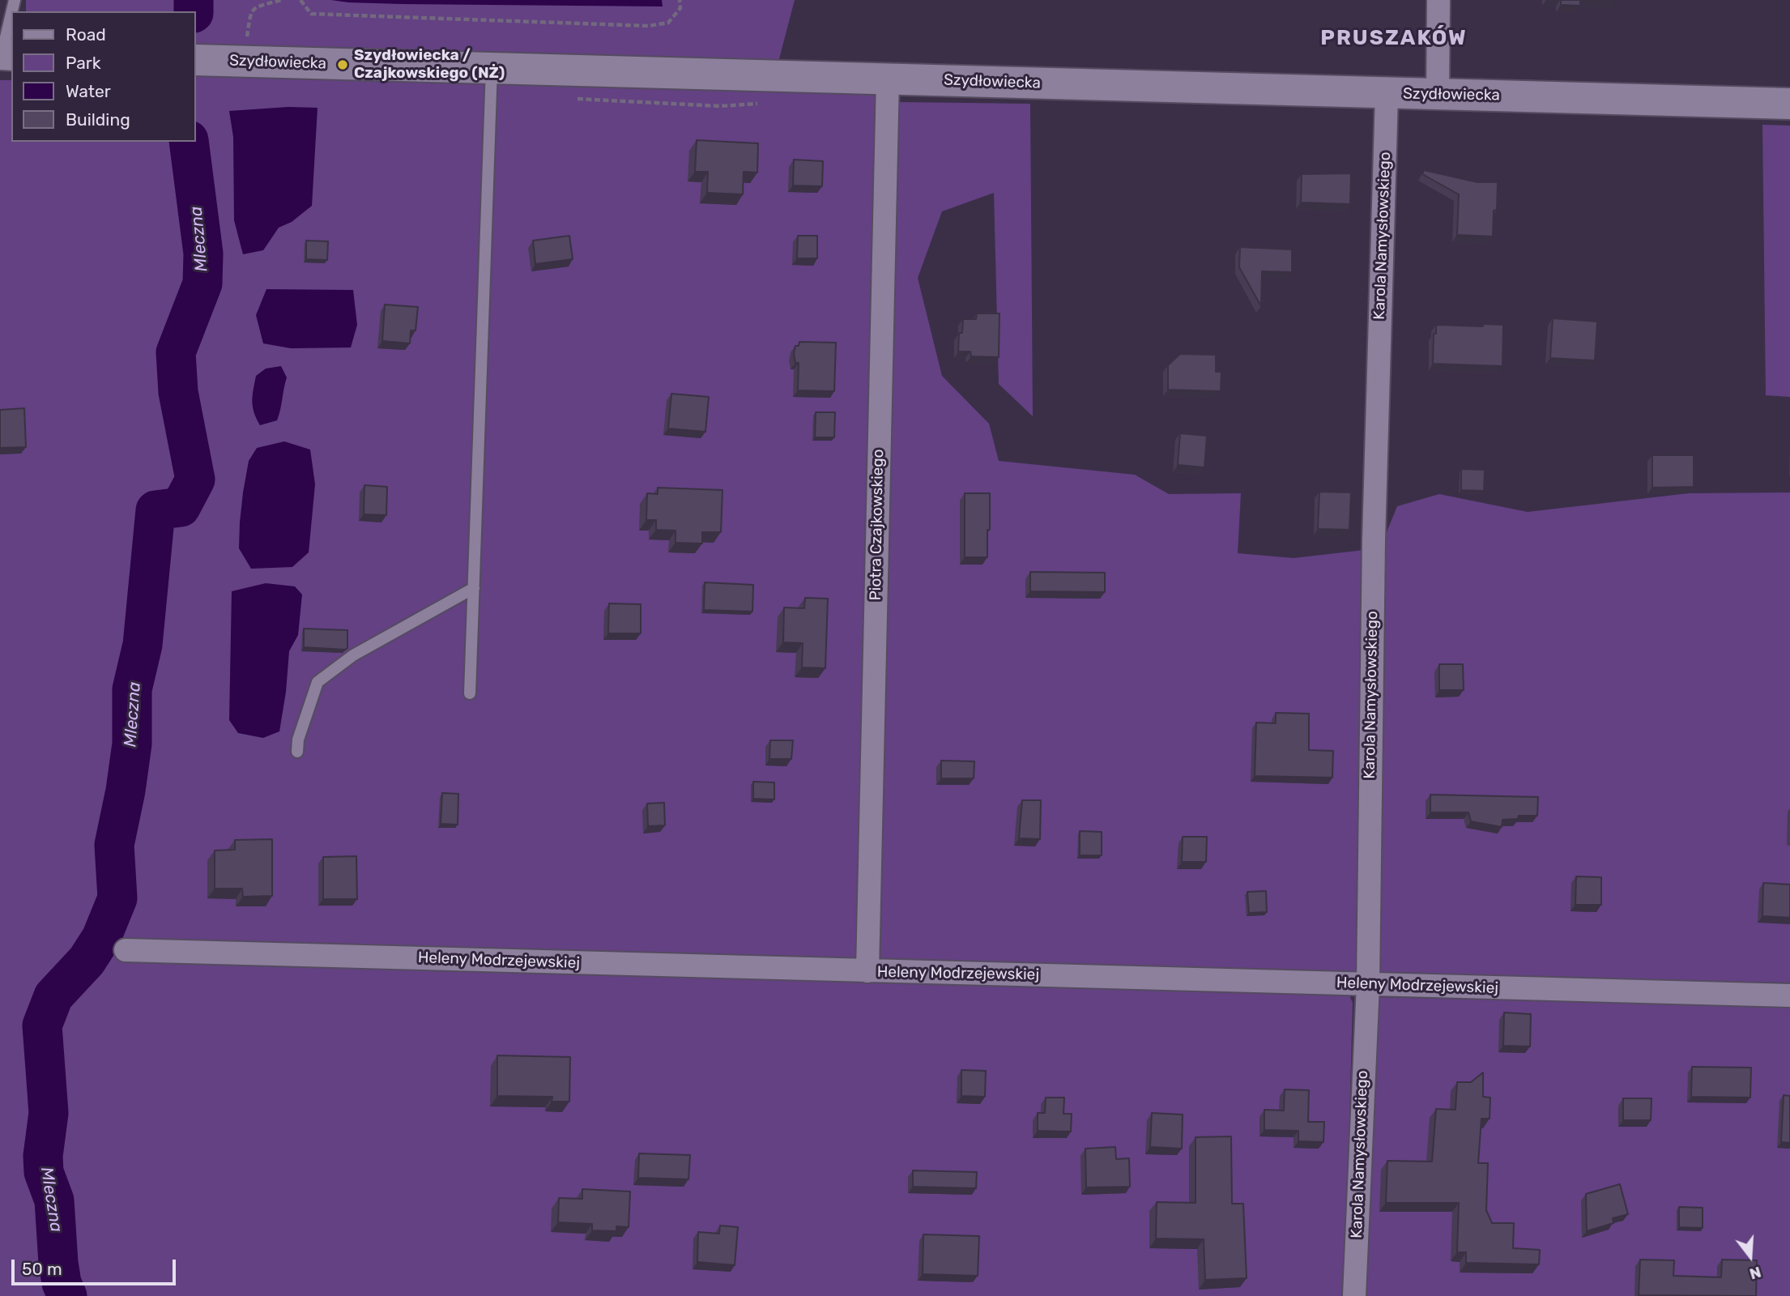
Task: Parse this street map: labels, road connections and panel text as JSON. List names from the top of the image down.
{
  "streets": {
    "street": [
      "Szydłowiecka",
      "Karola Namysłowskiego",
      "Piotra Czajkowskiego",
      "Heleny Modrzejewskiej"
    ]
  },
  "crossings": [
    ["Szydłowiecka", "Karola Namysłowskiego"],
    ["Szydłowiecka", "Piotra Czajkowskiego"],
    ["Karola Namysłowskiego", "Heleny Modrzejewskiej"],
    ["Piotra Czajkowskiego", "Heleny Modrzejewskiej"]
  ],
  "districts": ["PRUSZAKÓW"],
  "water": ["Mleczna"],
  "places": ["Szydłowiecka / Czajkowskiego (NŻ)"],
  "legend": [
    "Road",
    "Park",
    "Water",
    "Building"
  ],
  "scale_bar": "50 m",
  "north": "bottom"
}
